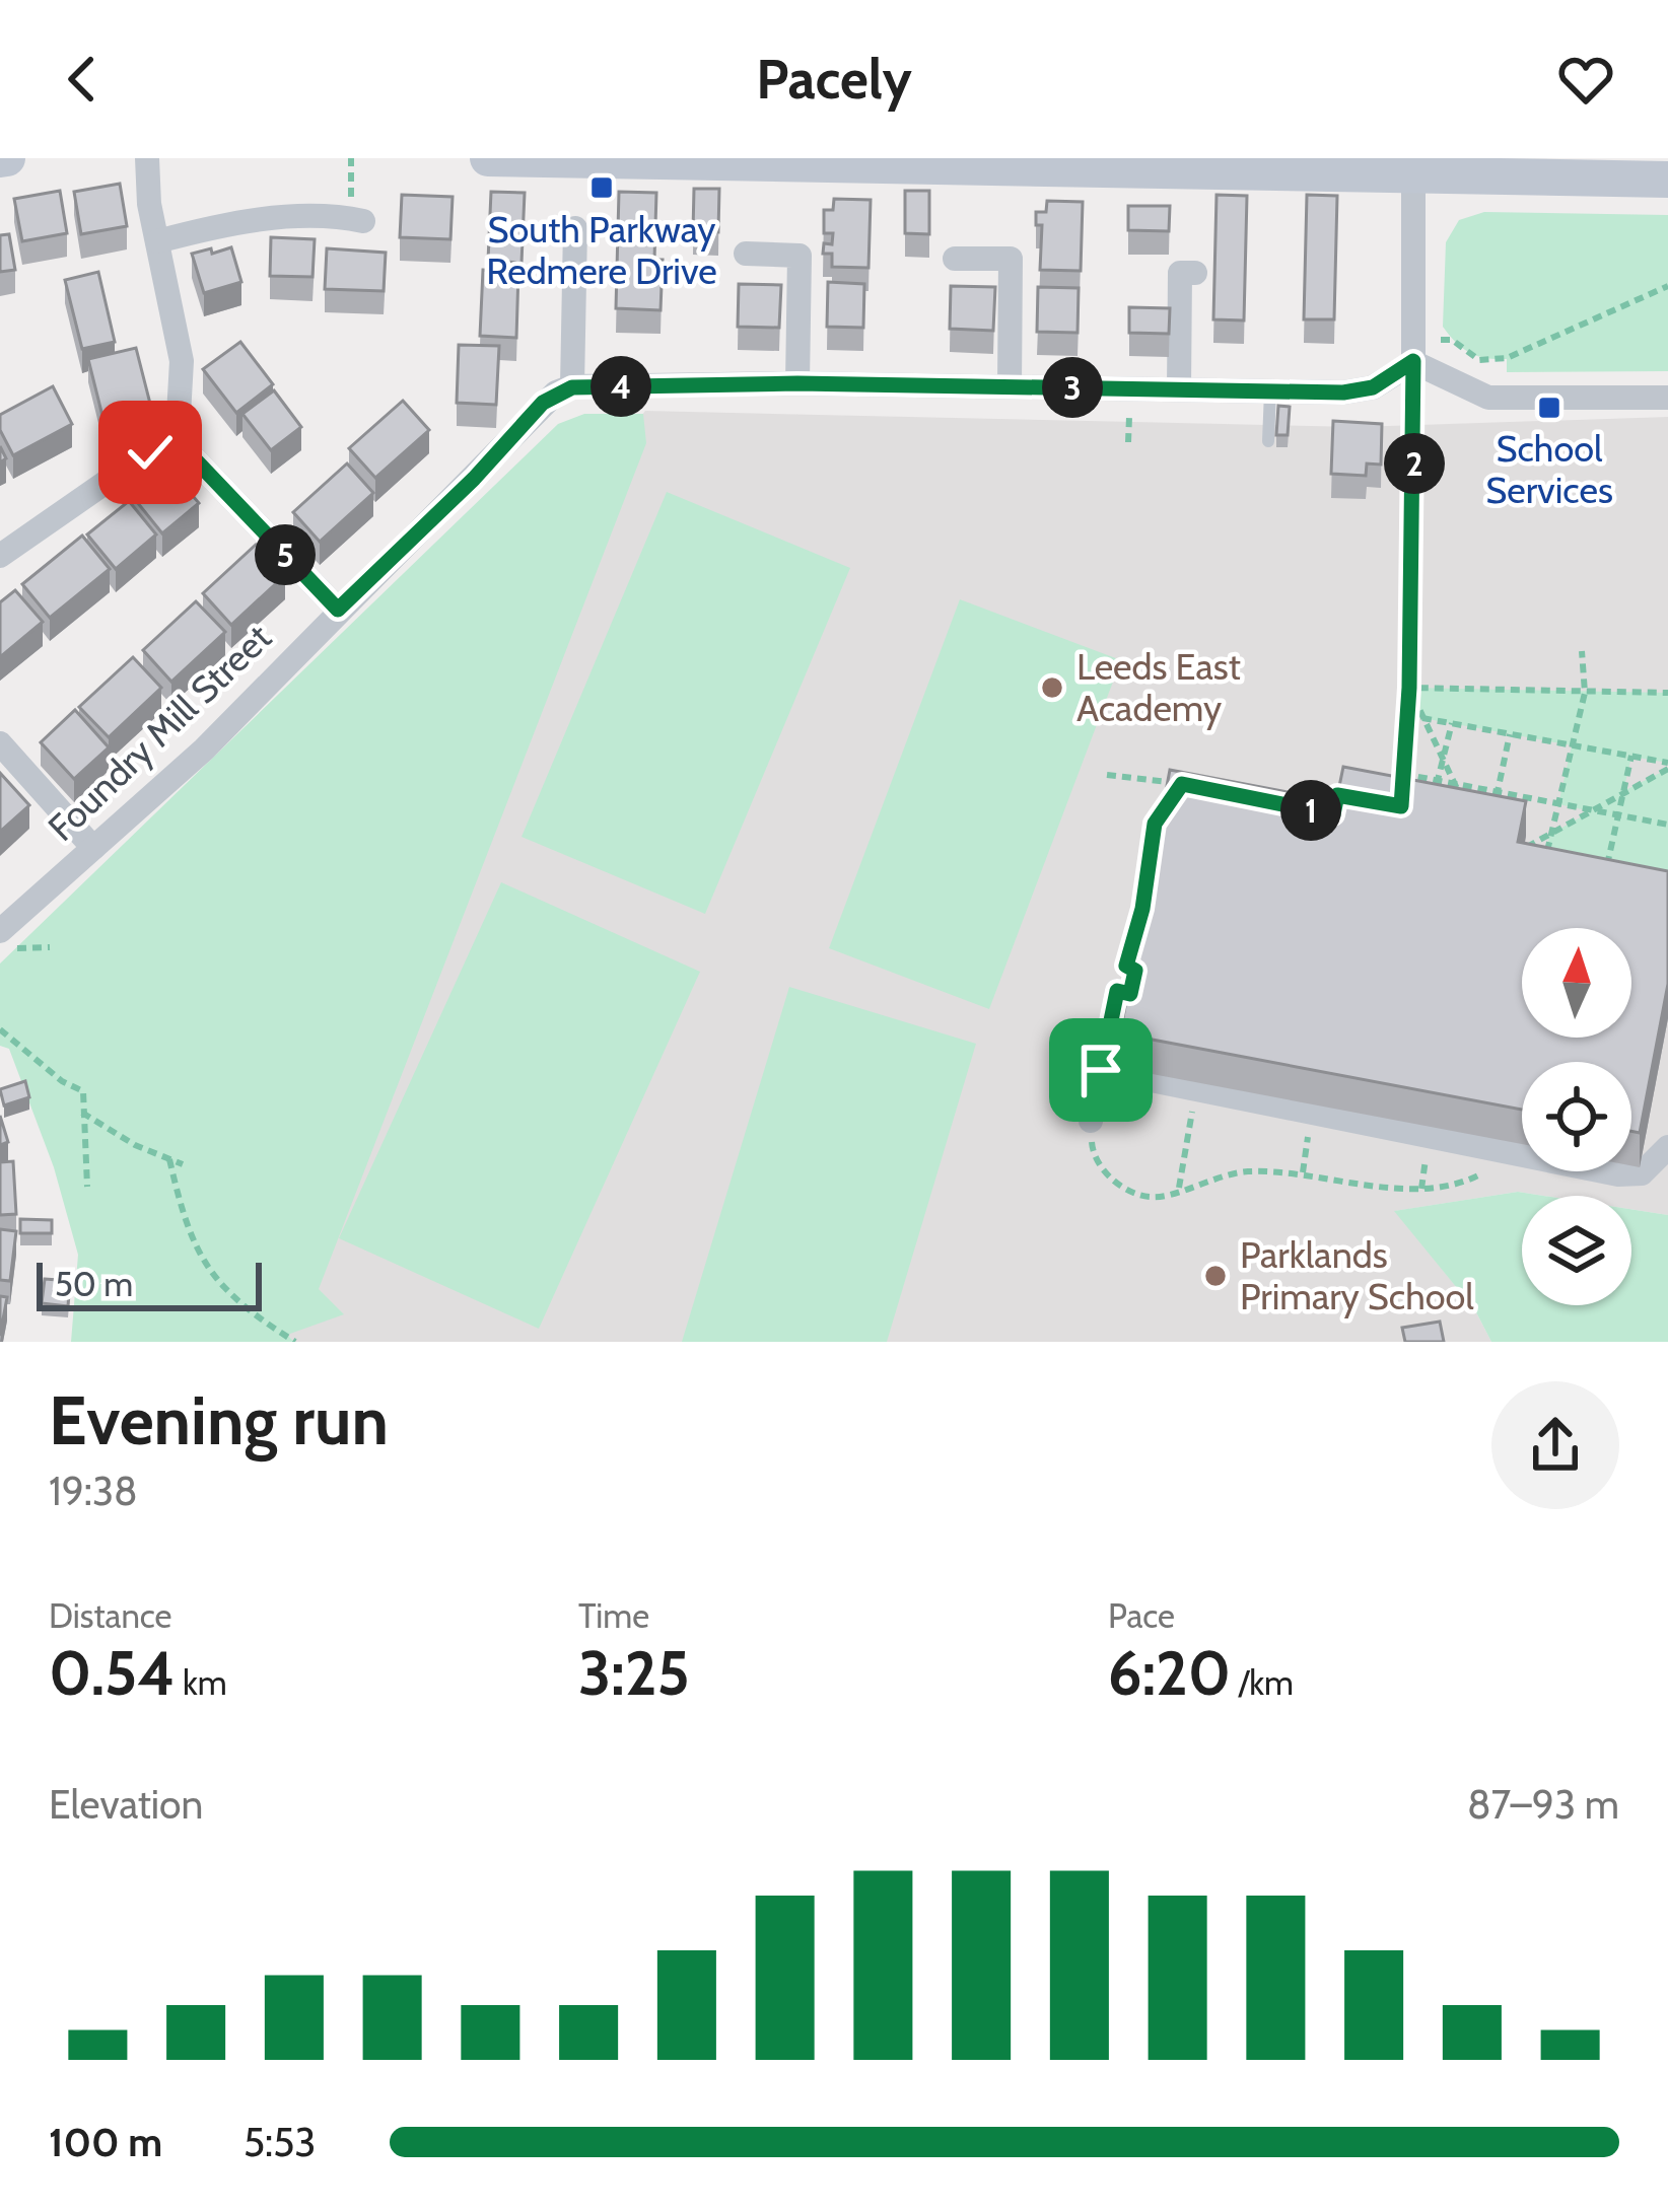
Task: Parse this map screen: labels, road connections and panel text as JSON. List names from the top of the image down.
{
  "streets": {
    "street": ["Foundry Mill Street"]
  },
  "places": {
    "transit": ["South Parkway Redmere Drive", "School Services"],
    "other": ["Leeds East Academy", "Parklands Primary School"]
  },
  "scale_bar": "50 m",
  "north": "top",
  "page": {
    "header": "Pacely",
    "pins": [
      "4",
      "3",
      "2",
      "5",
      "1"
    ],
    "scale": "50 m",
    "heading": ["Evening run", "19:38"],
    "stats": [
      ["Distance", "0.54 km"],
      ["Time", "3:25"],
      ["Pace", "6:20 /km"]
    ],
    "chart": ["Elevation", "87–93 m"],
    "list": [
      {
        "name": "100 m",
        "note": "5:53"
      }
    ]
  }
}
